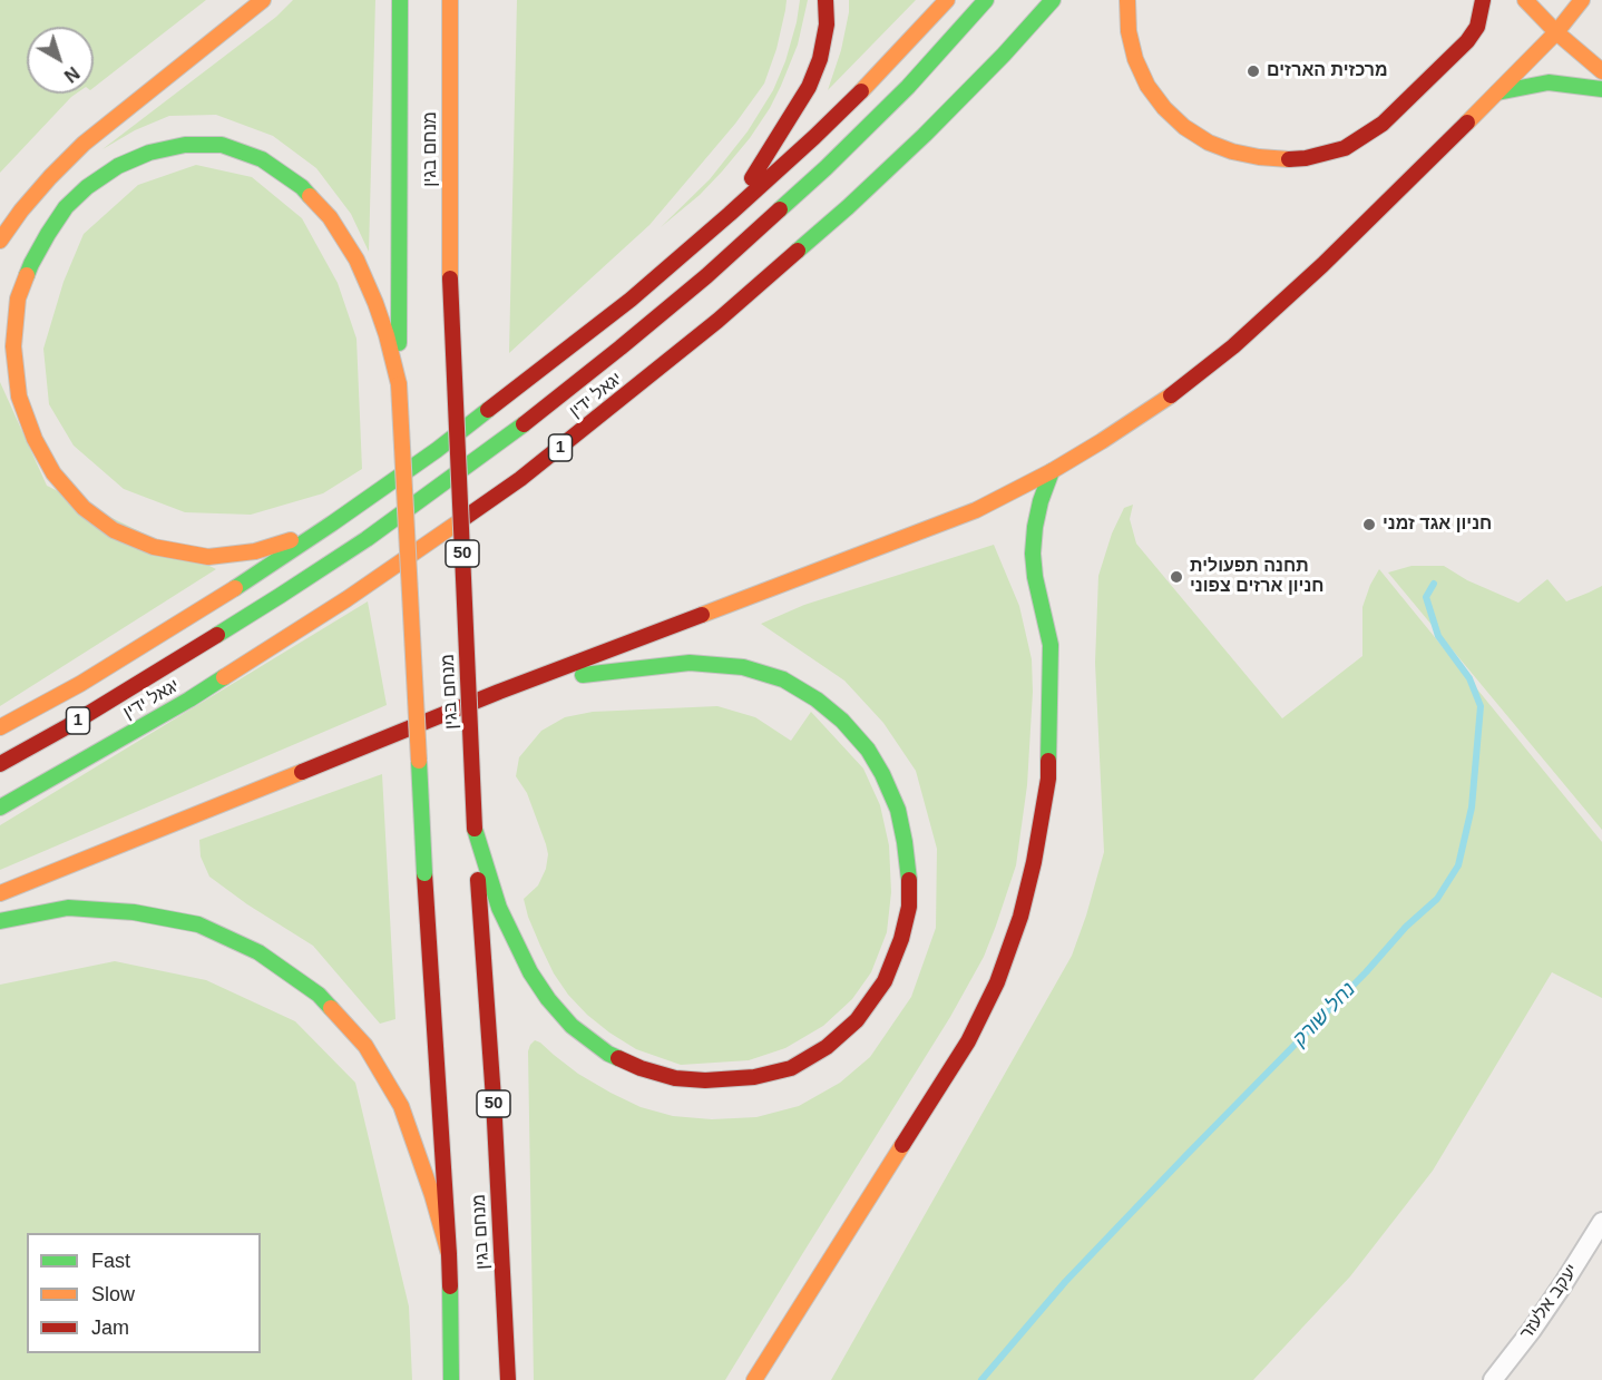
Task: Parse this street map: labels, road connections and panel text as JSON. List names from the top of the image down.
{
  "streets": {
    "main road": [
      "מנחם בגין",
      "יגאל ידין",
      "1",
      "50"
    ],
    "street": ["יעקב אלעזר"]
  },
  "water": ["נחל שורק"],
  "places": ["מרכזית הארזים", "חניון אגד זמני", "תחנה תפעולית חניון ארזים צפוני"],
  "legend": ["Fast", "Slow", "Jam"],
  "north": "bottom right"
}
